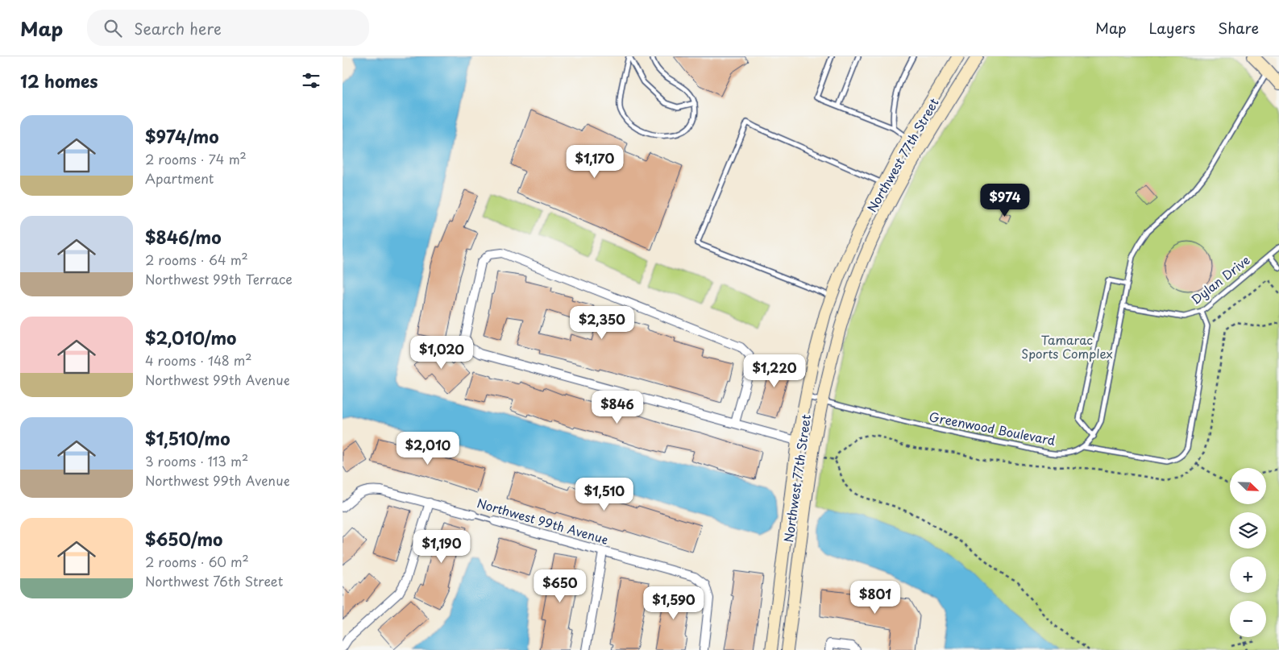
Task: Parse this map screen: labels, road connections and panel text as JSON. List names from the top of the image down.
{
  "streets": {
    "street": ["Northwest 77th Street", "Northwest 99th Avenue"],
    "lane": ["Dylan Drive", "Greenwood Boulevard"]
  },
  "crossings": [
    ["Northwest 77th Street", "Greenwood Boulevard"],
    ["Dylan Drive", "Greenwood Boulevard"]
  ],
  "parks": ["Tamarac Sports Complex"],
  "north": "bottom right",
  "page": {
    "header": "Map",
    "search": "Search here",
    "nav": ["Map", "Layers", "Share"],
    "heading": "12 homes",
    "list": [
      {
        "name": "$974/mo",
        "note": "2 rooms · 74 m² · Apartment"
      },
      {
        "name": "$846/mo",
        "note": "2 rooms · 64 m² · Northwest 99th Terrace"
      },
      {
        "name": "$2,010/mo",
        "note": "4 rooms · 148 m² · Northwest 99th Avenue"
      },
      {
        "name": "$1,510/mo",
        "note": "3 rooms · 113 m² · Northwest 99th Avenue"
      },
      {
        "name": "$650/mo",
        "note": "2 rooms · 60 m² · Northwest 76th Street"
      }
    ],
    "price": [
      "$1,170",
      "$974",
      "$2,350",
      "$1,020",
      "$1,220",
      "$846",
      "$2,010",
      "$1,510",
      "$1,190",
      "$650",
      "$801",
      "$1,590"
    ],
    "map_buttons": ["+", "−"]
  }
}
